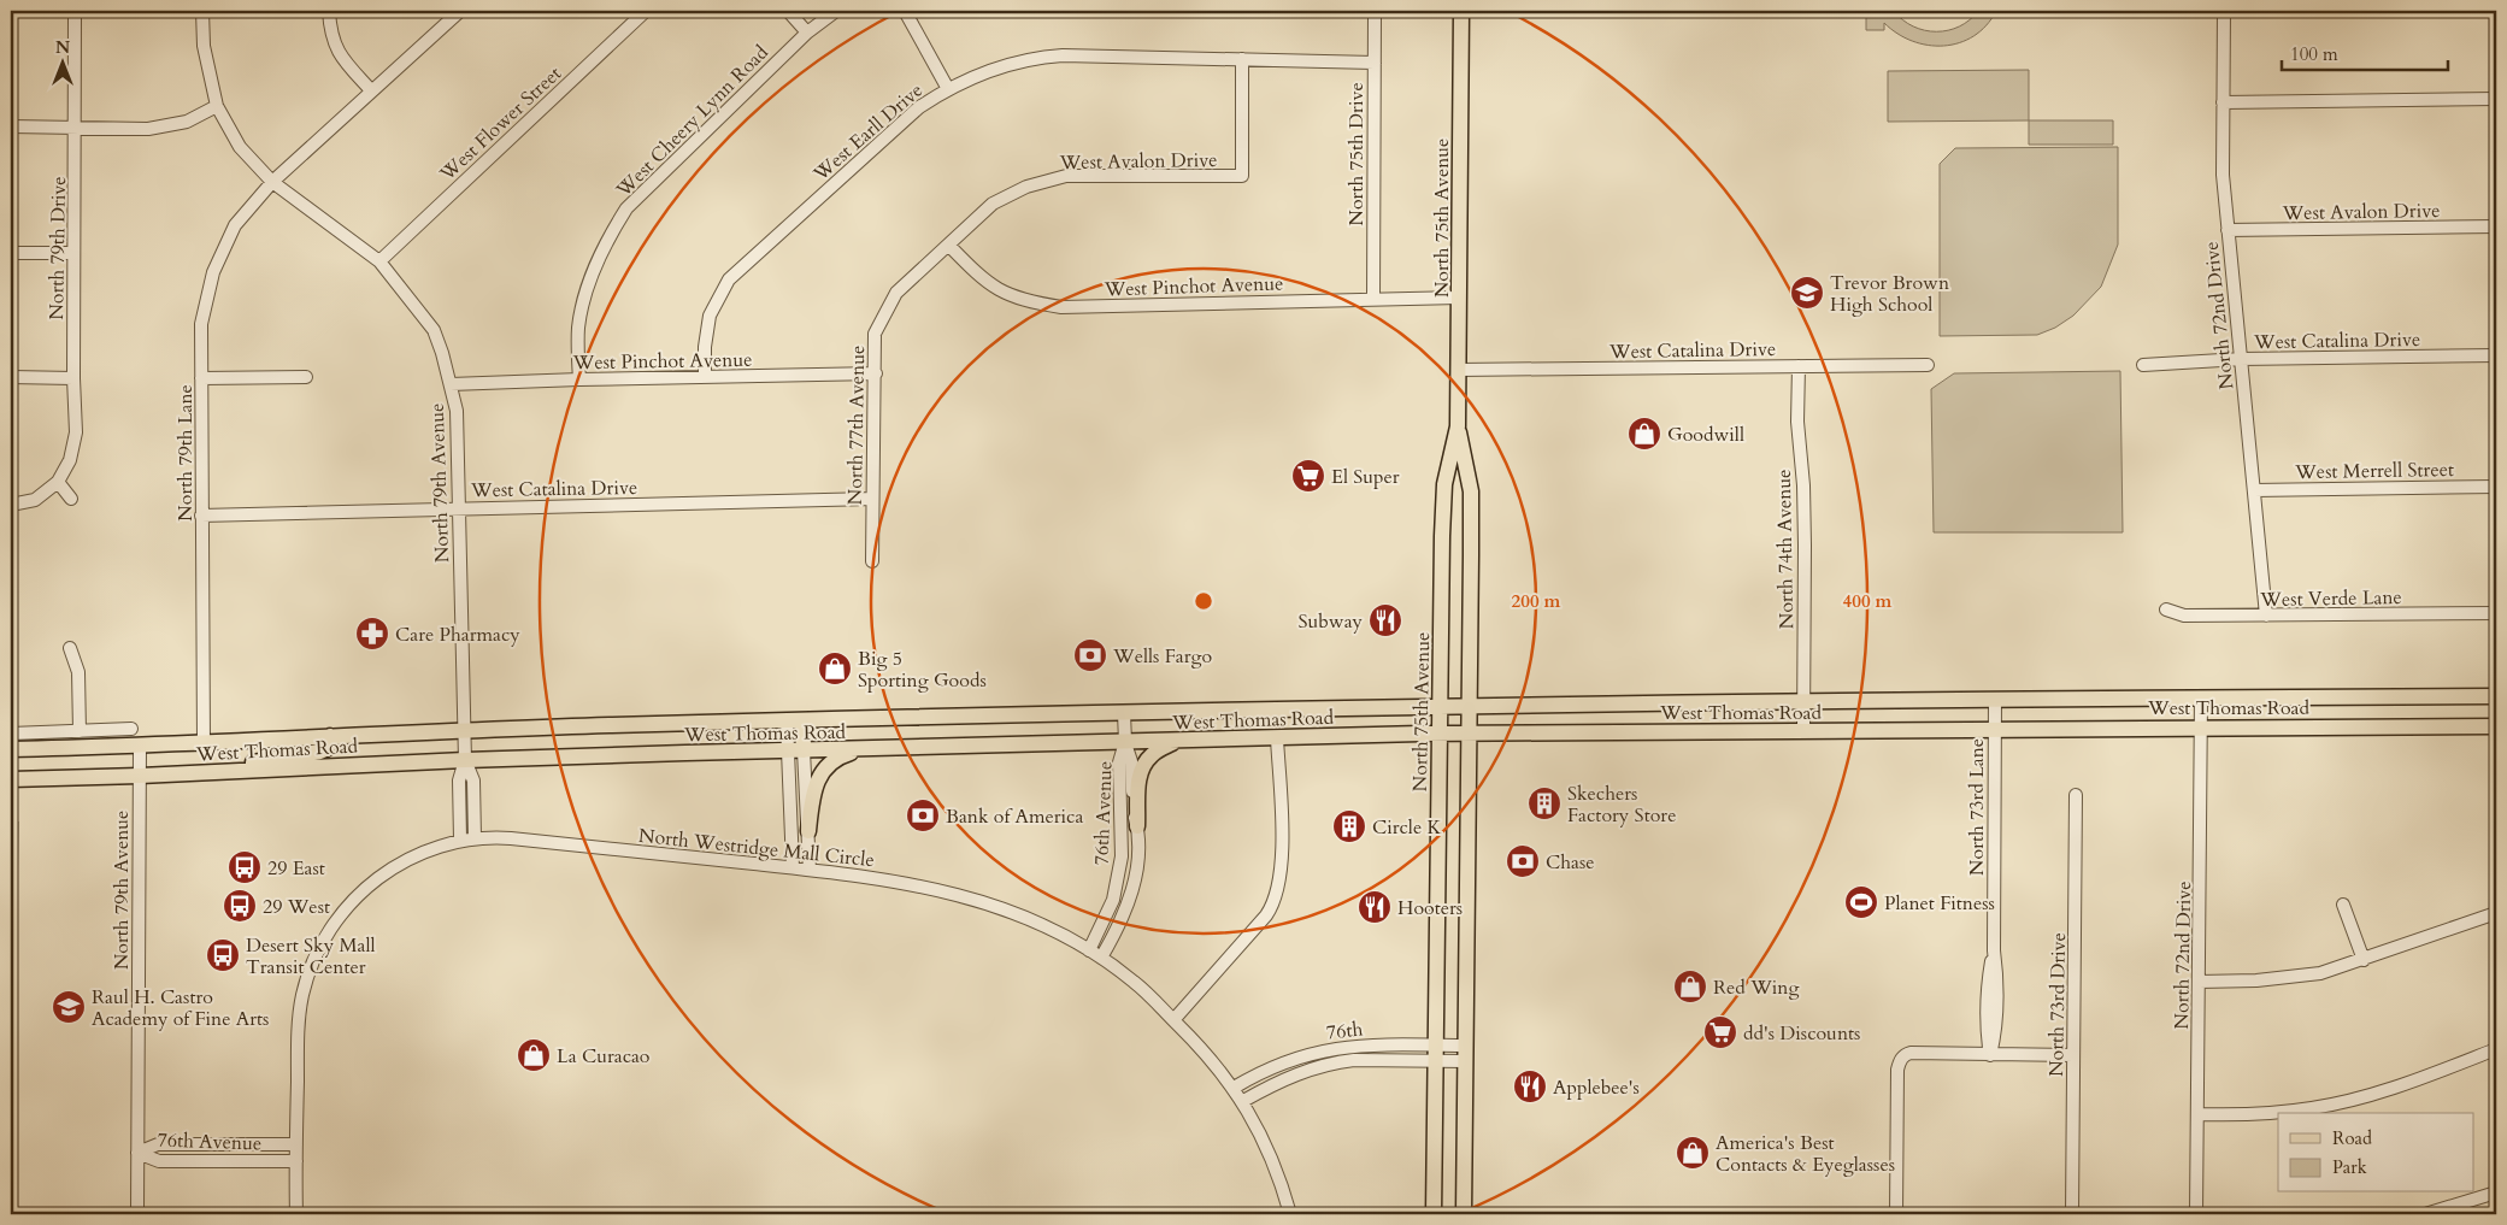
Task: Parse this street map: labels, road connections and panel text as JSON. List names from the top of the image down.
{
  "streets": {
    "main road": ["North 75th Avenue", "West Thomas Road"],
    "street": [
      "West Cheery Lynn Road",
      "West Flower Street",
      "West Earll Drive",
      "North 75th Drive",
      "West Avalon Drive",
      "North 79th Drive",
      "West Pinchot Avenue",
      "North 72nd Drive",
      "West Catalina Drive",
      "North 77th Avenue",
      "North 79th Lane",
      "West Merrell Street",
      "North 79th Avenue",
      "North 74th Avenue",
      "West Verde Lane",
      "North 73rd Lane",
      "76th Avenue",
      "North Westridge Mall Circle",
      "North 73rd Drive",
      "76th"
    ]
  },
  "crossings": [
    ["West Cheery Lynn Road", "West Pinchot Avenue"],
    ["West Flower Street", "North 79th Avenue"],
    ["West Earll Drive", "North 75th Drive"],
    ["West Earll Drive", "West Avalon Drive"],
    ["West Earll Drive", "West Pinchot Avenue"],
    ["North 75th Drive", "West Pinchot Avenue"],
    ["West Avalon Drive", "West Pinchot Avenue"],
    ["West Avalon Drive", "North 72nd Drive"],
    ["West Avalon Drive", "North 77th Avenue"],
    ["North 75th Avenue", "West Pinchot Avenue"],
    ["North 75th Avenue", "West Catalina Drive"],
    ["North 75th Avenue", "West Thomas Road"],
    ["North 75th Avenue", "76th"],
    ["West Pinchot Avenue", "North 77th Avenue"],
    ["West Pinchot Avenue", "North 79th Avenue"],
    ["North 72nd Drive", "West Catalina Drive"],
    ["North 72nd Drive", "West Merrell Street"],
    ["North 72nd Drive", "West Verde Lane"],
    ["North 72nd Drive", "West Thomas Road"],
    ["West Catalina Drive", "North 77th Avenue"],
    ["West Catalina Drive", "North 79th Lane"],
    ["West Catalina Drive", "North 79th Avenue"],
    ["West Catalina Drive", "North 74th Avenue"],
    ["North 79th Lane", "North 79th Avenue"],
    ["North 79th Lane", "West Thomas Road"],
    ["North 79th Avenue", "West Thomas Road"],
    ["North 79th Avenue", "76th Avenue"],
    ["North 74th Avenue", "West Thomas Road"],
    ["West Thomas Road", "North 73rd Lane"],
    ["West Thomas Road", "76th Avenue"],
    ["76th Avenue", "North Westridge Mall Circle"],
    ["North Westridge Mall Circle", "76th"]
  ],
  "places": {
    "school or university": ["Trevor Brown High School", "Raul H. Castro Academy of Fine Arts"],
    "shop": [
      "Goodwill",
      "Big 5 Sporting Goods",
      "Red Wing",
      "La Curacao",
      "America's Best Contacts & Eyeglasses"
    ],
    "supermarket": ["El Super", "dd's Discounts"],
    "restaurant": ["Subway", "Hooters", "Applebee's"],
    "pharmacy": ["Care Pharmacy"],
    "bank": ["Wells Fargo", "Bank of America", "Chase"],
    "building": ["Skechers Factory Store", "Circle K"],
    "bus stop": ["29 East", "29 West", "Desert Sky Mall Transit Center"],
    "sports": ["Planet Fitness"]
  },
  "legend": ["Road", "Park"],
  "scale_bar": "100 m",
  "north": "top",
  "rings": ["200 m", "400 m"]
}
